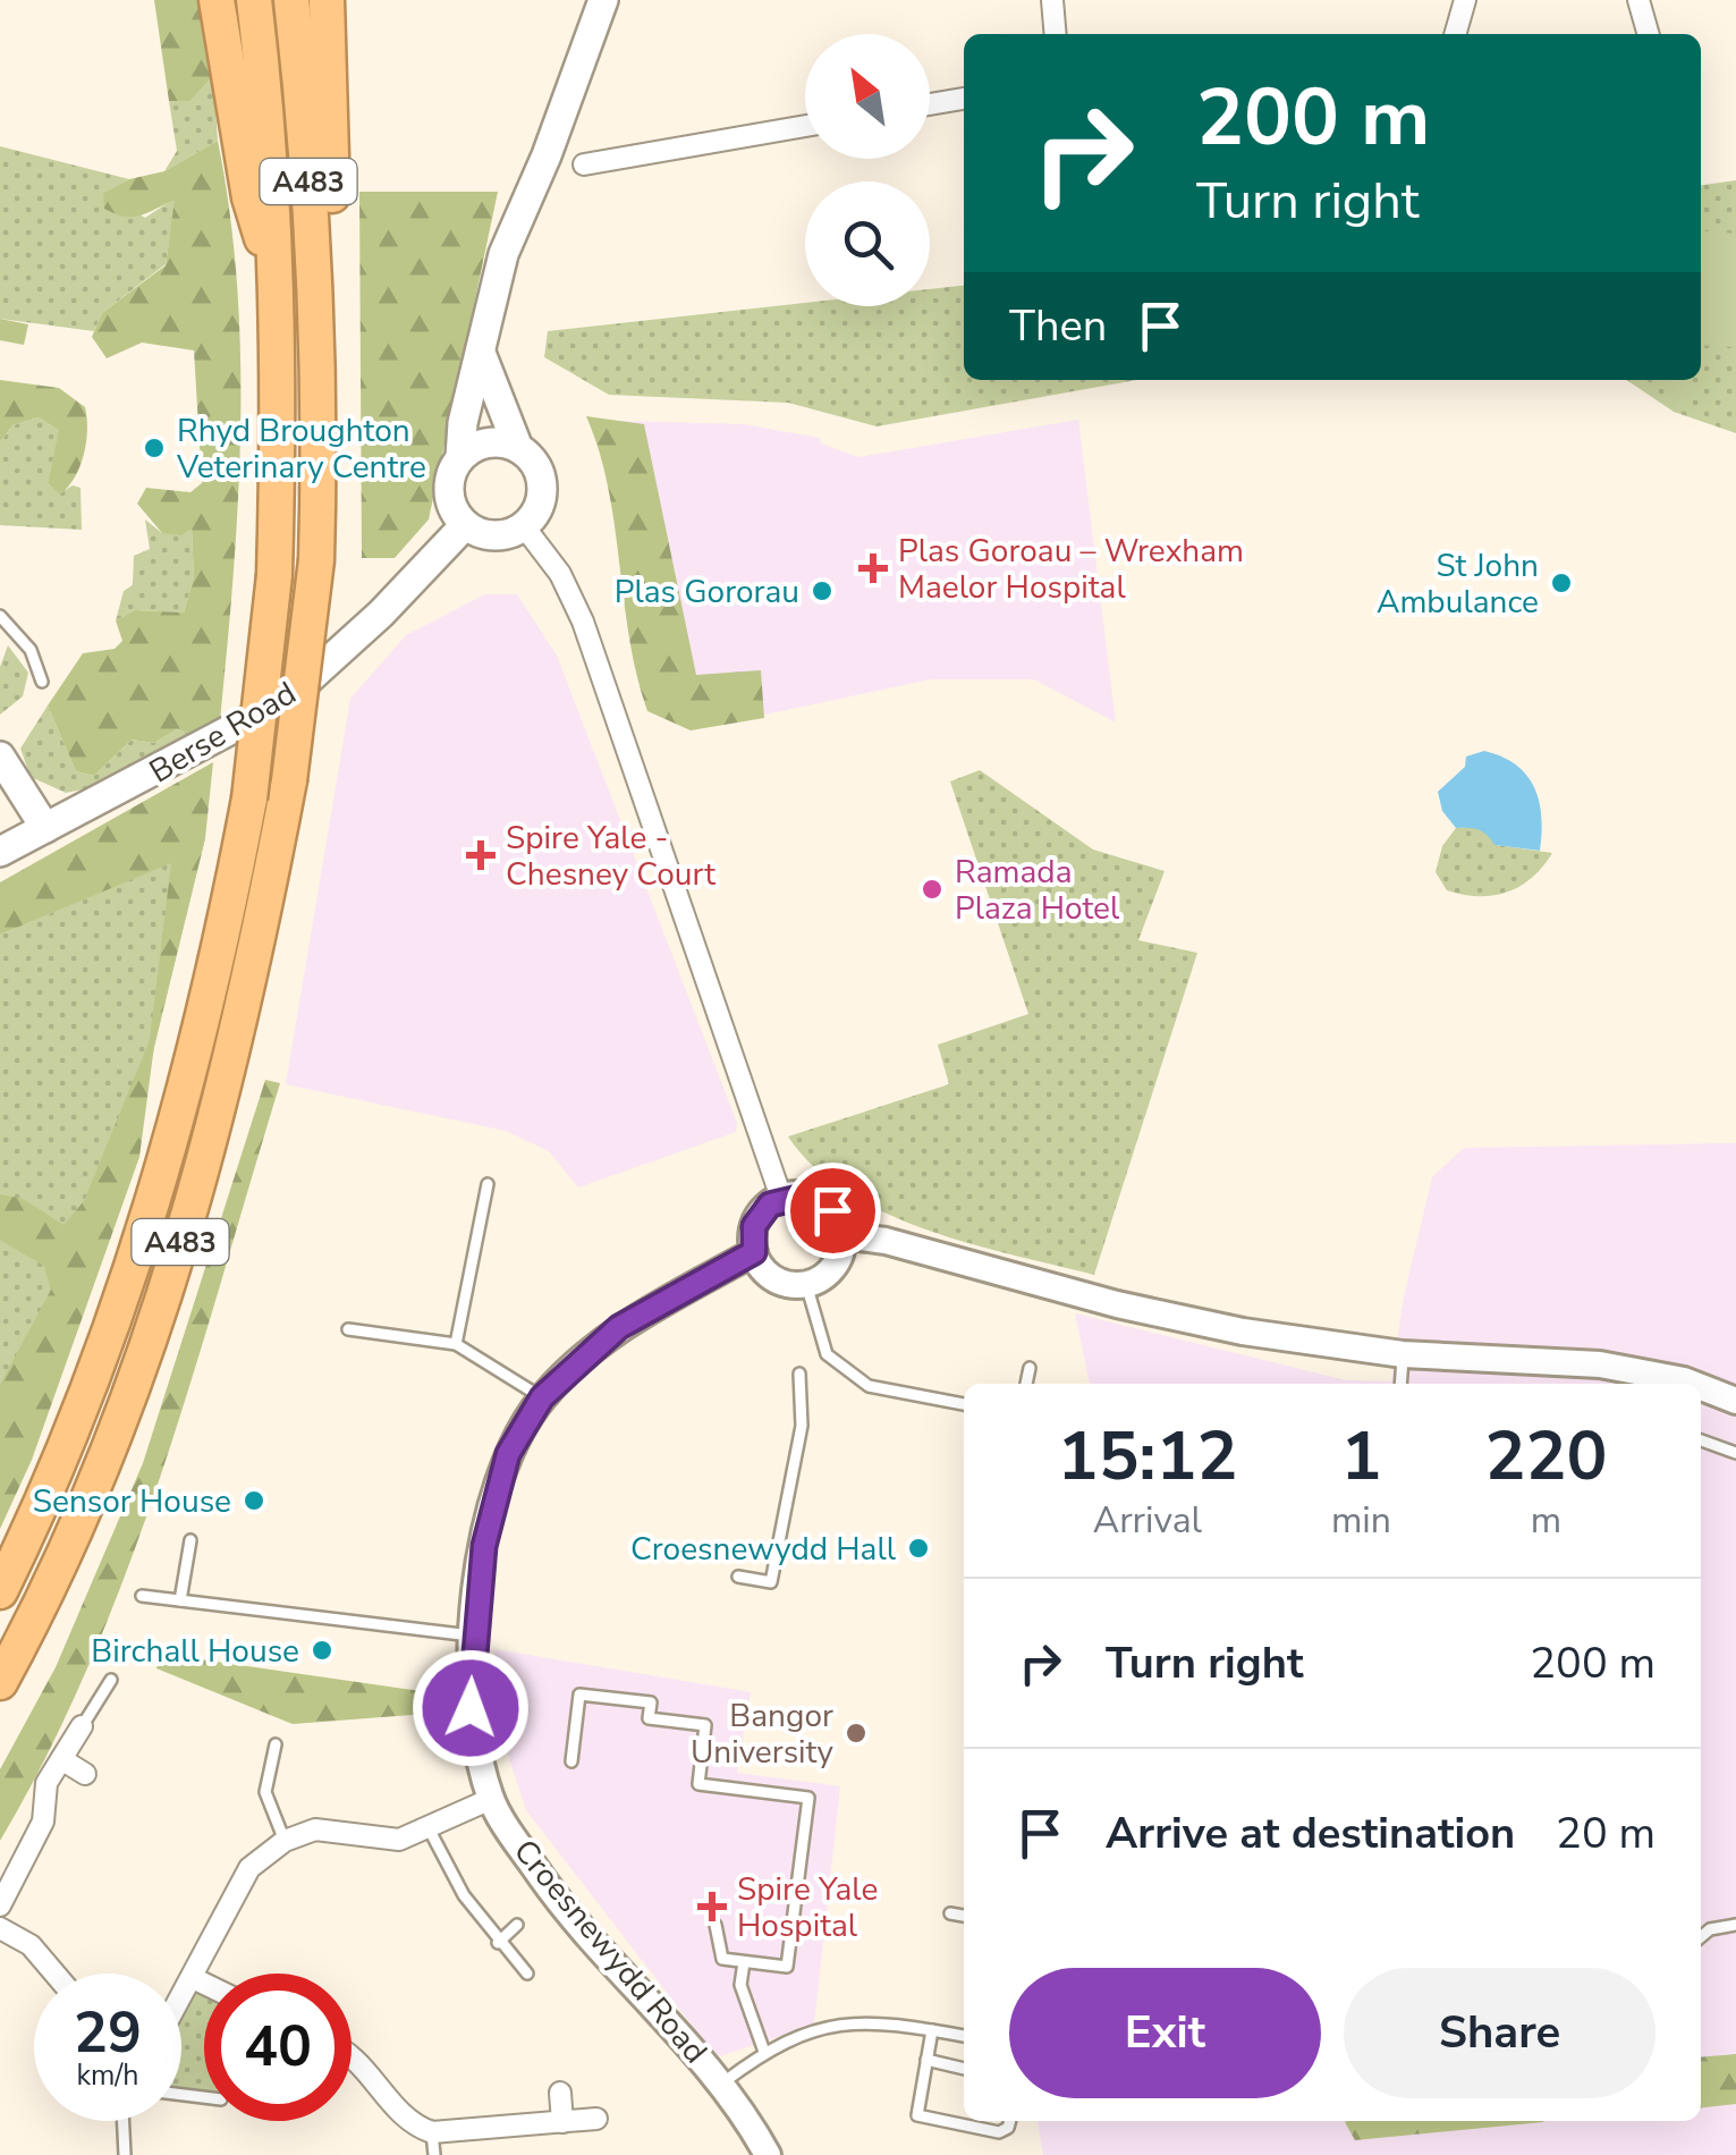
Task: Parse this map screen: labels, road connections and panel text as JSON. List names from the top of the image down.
{
  "streets": {
    "highway": ["A483"],
    "main road": ["Berse Road"],
    "street": ["Croesnewydd Road"]
  },
  "places": {
    "other": [
      "Rhyd Broughton Veterinary Centre",
      "St John Ambulance",
      "Plas Gororau",
      "Ramada Plaza Hotel",
      "Sensor House",
      "Croesnewydd Hall",
      "Birchall House",
      "Bangor University"
    ],
    "health": ["Plas Goroau – Wrexham Maelor Hospital", "Spire Yale - Chesney Court", "Spire Yale Hospital"]
  },
  "north": "top left",
  "page": {
    "turn": ["200 m", "Turn right"],
    "then": "Then",
    "eta": [
      "15:12",
      "Arrival",
      "1",
      "min",
      "220",
      "m"
    ],
    "list": [
      {
        "name": "Turn right",
        "value": "200 m"
      },
      {
        "name": "Arrive at destination",
        "value": "20 m"
      }
    ],
    "buttons": ["Exit", "Share"],
    "speed": "29 km/h",
    "limit": "40"
  }
}
